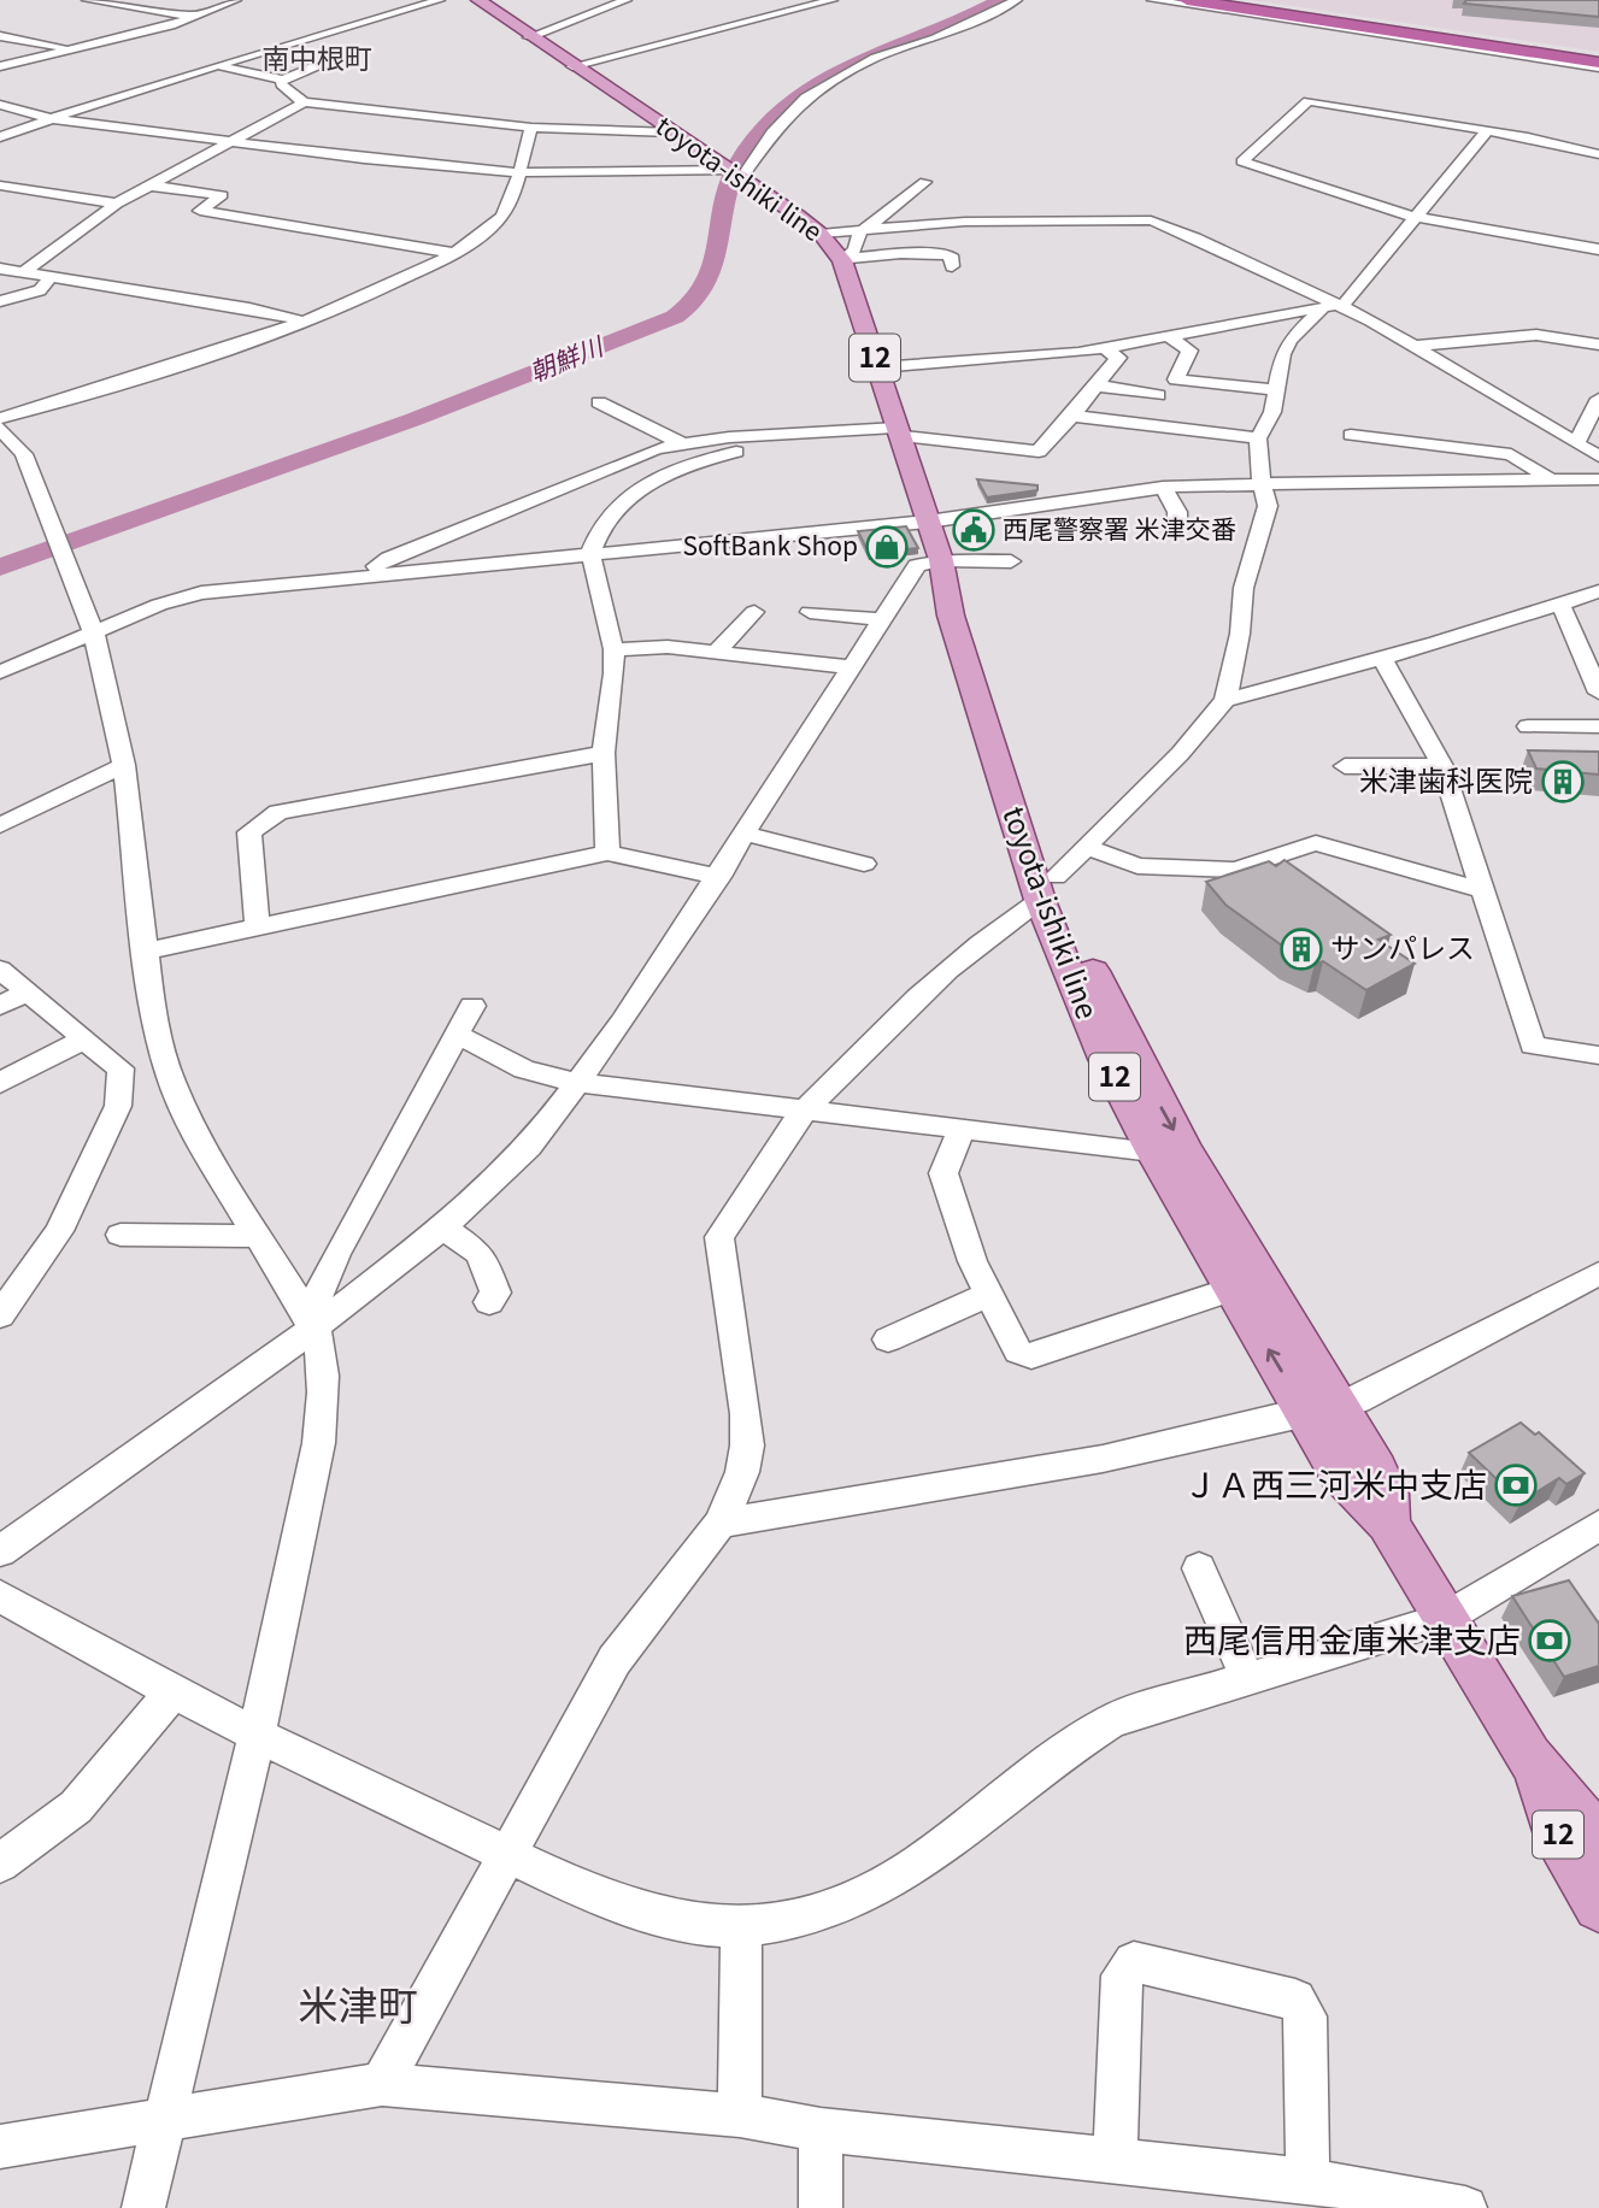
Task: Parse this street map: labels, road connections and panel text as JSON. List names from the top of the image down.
{
  "streets": {
    "main road": ["toyota-ishiki line", "12"]
  },
  "districts": ["南中根町", "米津町"],
  "water": ["朝鮮川"],
  "places": {
    "public building": ["西尾警察署 米津交番"],
    "shop": ["SoftBank Shop"],
    "building": ["米津歯科医院", "サンパレス"],
    "bank": ["ＪＡ西三河米中支店", "西尾信用金庫米津支店"]
  }
}
